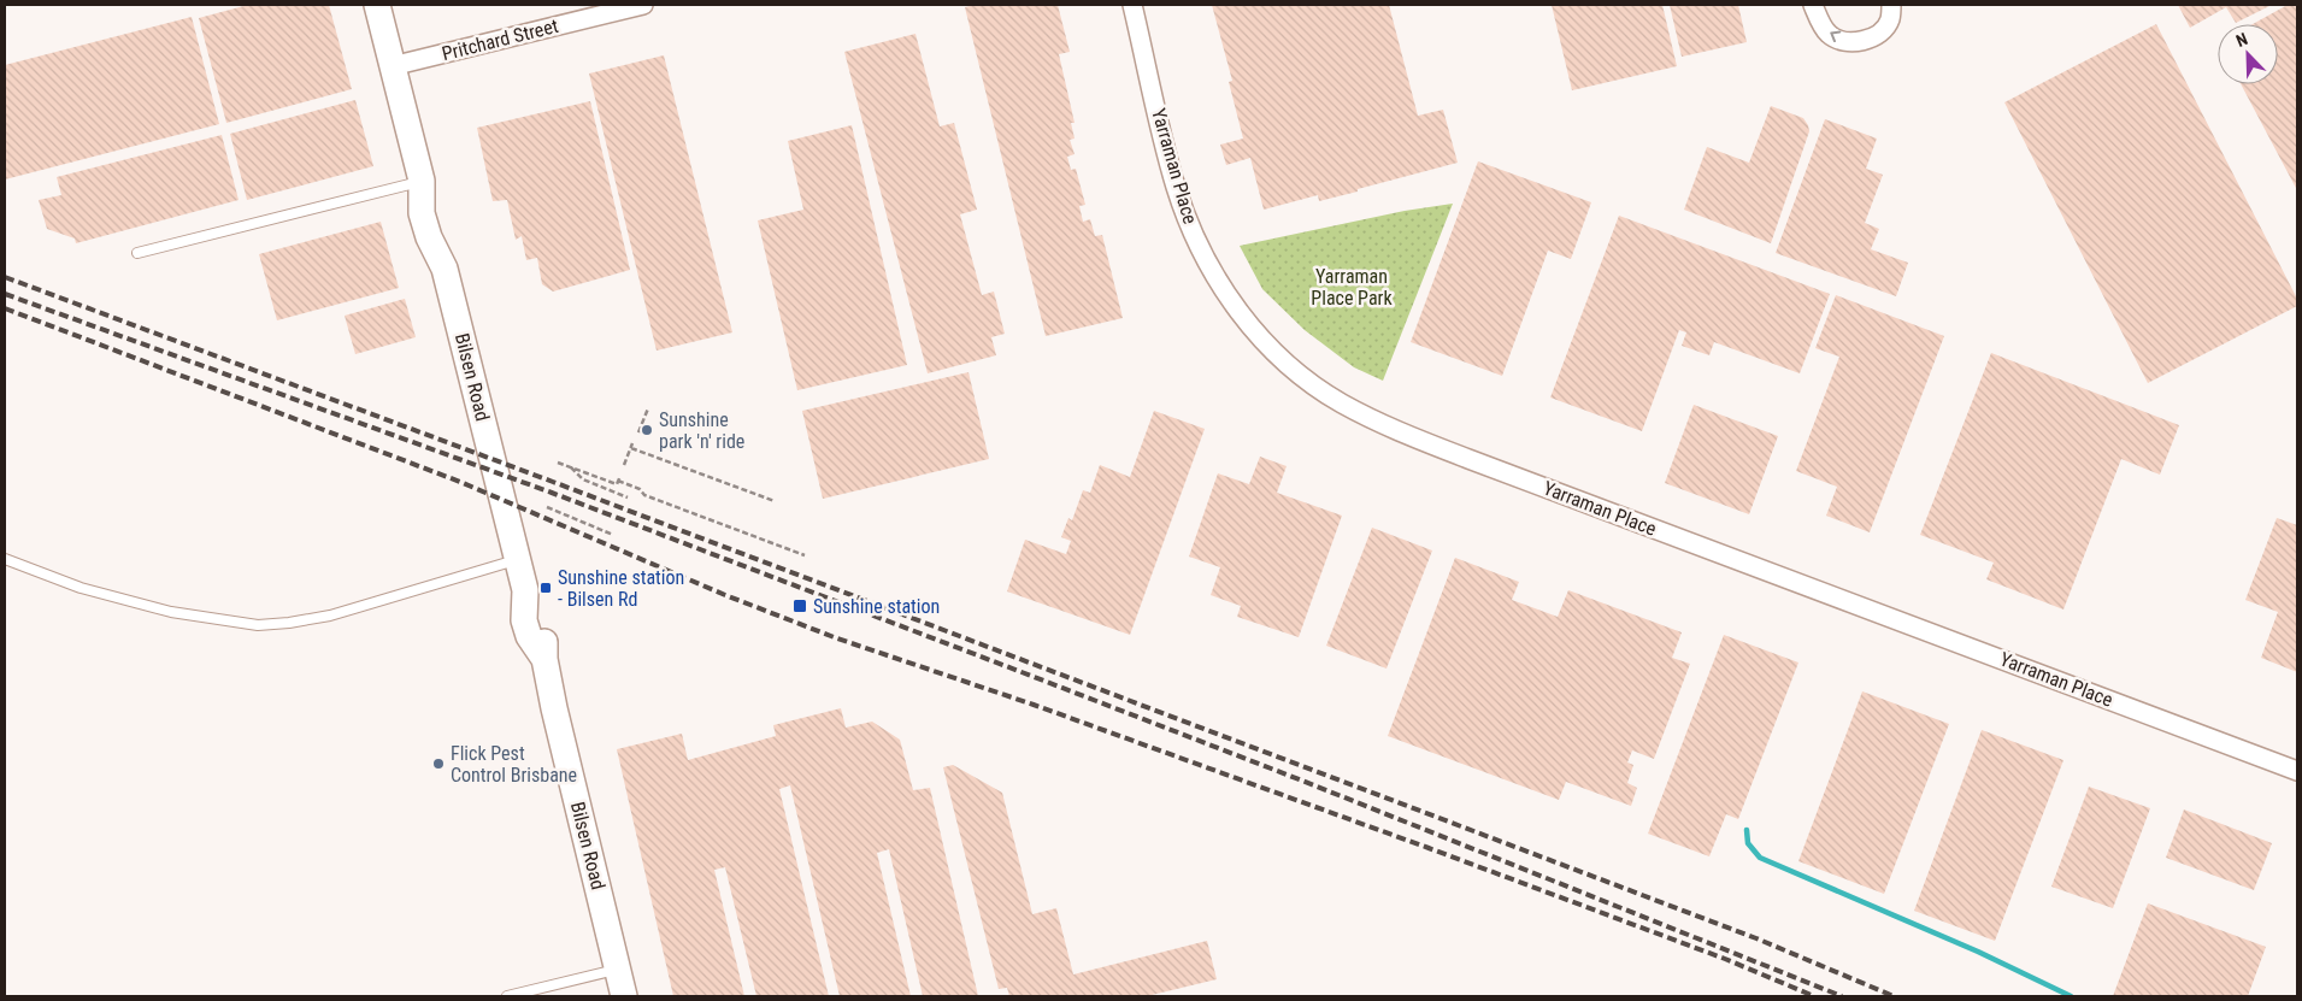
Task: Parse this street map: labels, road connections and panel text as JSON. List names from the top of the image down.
{
  "streets": {
    "street": ["Pritchard Street", "Yarraman Place", "Bilsen Road"]
  },
  "crossings": [
    ["Pritchard Street", "Bilsen Road"]
  ],
  "parks": ["Yarraman Place Park"],
  "places": {
    "other": ["Sunshine park 'n' ride", "Flick Pest Control Brisbane"],
    "transit": ["Sunshine station - Bilsen Rd", "Sunshine station"]
  },
  "north": "top left"
}
